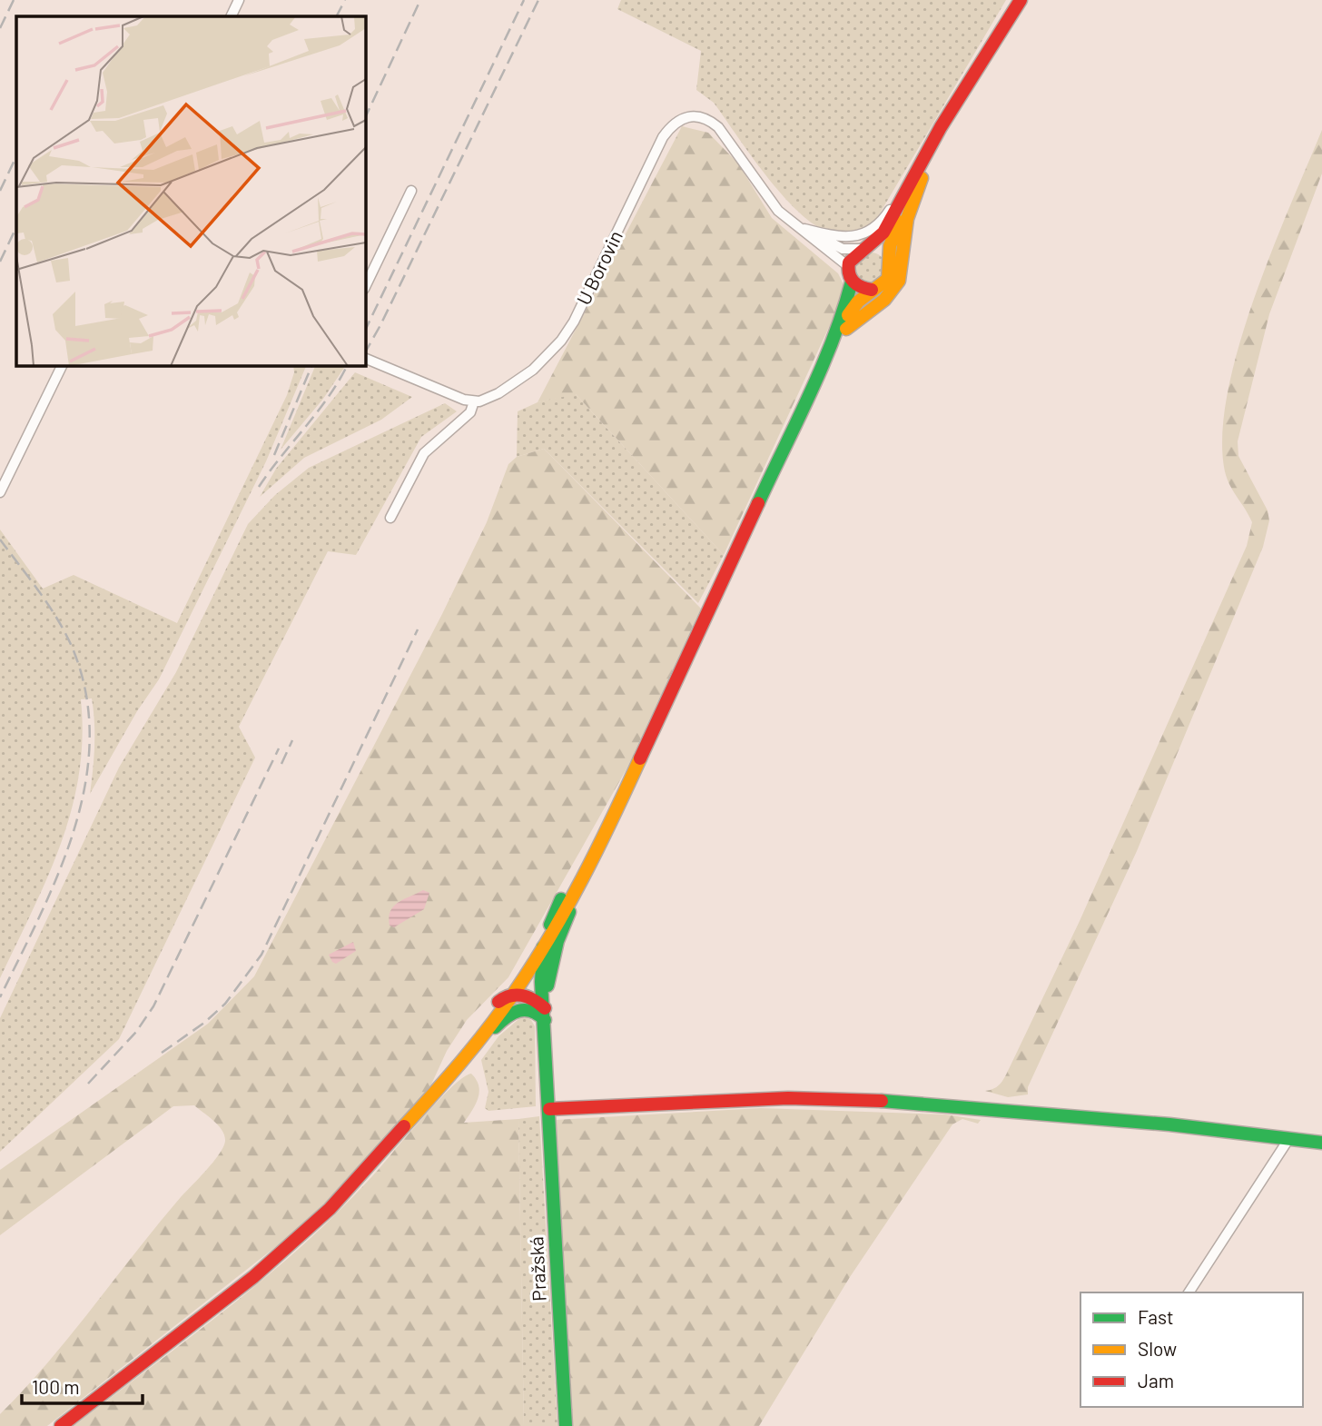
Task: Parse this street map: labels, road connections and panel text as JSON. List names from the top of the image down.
{
  "streets": {
    "main road": ["Pražská"],
    "street": ["U Borovin"]
  },
  "legend": ["Fast", "Slow", "Jam"],
  "scale_bar": "100 m"
}
